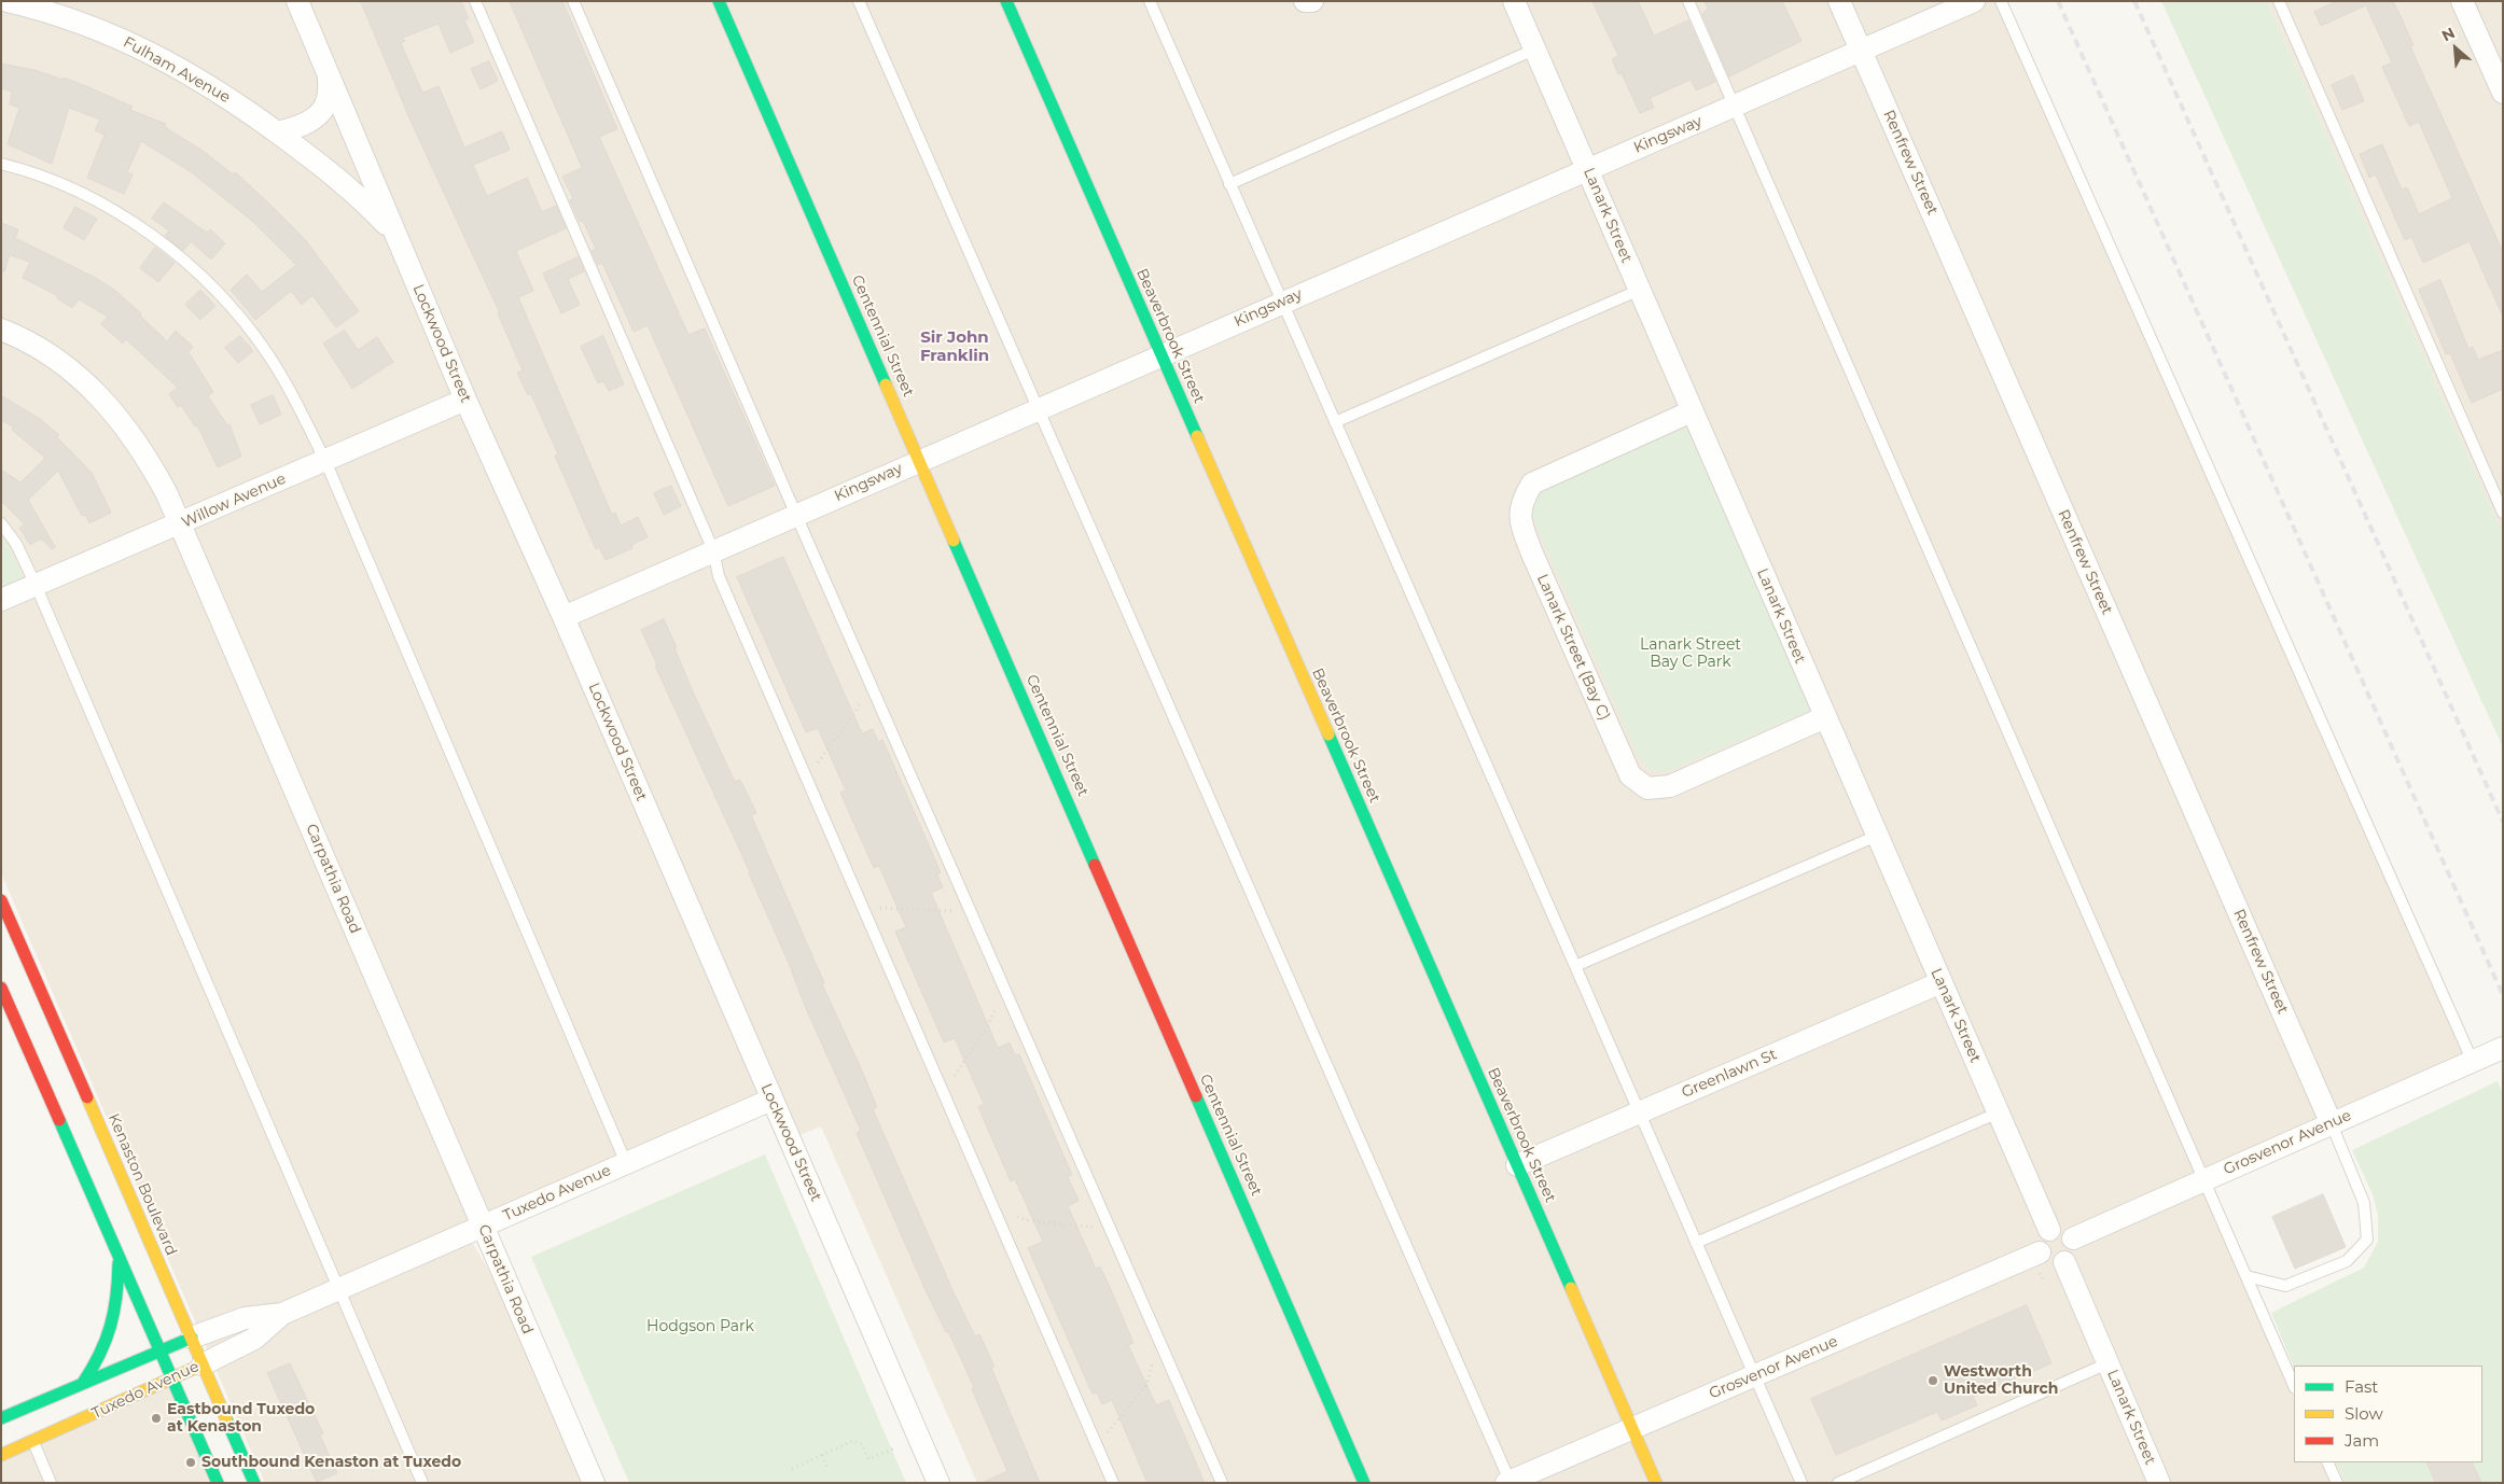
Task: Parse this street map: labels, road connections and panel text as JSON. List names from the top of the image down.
{
  "streets": {
    "street": [
      "Fulham Avenue",
      "Kingsway",
      "Renfrew Street",
      "Lanark Street",
      "Centennial Street",
      "Beaverbrook Street",
      "Lockwood Street",
      "Willow Avenue",
      "Lanark Street (Bay C)",
      "Carpathia Road",
      "Greenlawn St",
      "Grosvenor Avenue",
      "Kenaston Boulevard",
      "Tuxedo Avenue"
    ]
  },
  "crossings": [
    ["Fulham Avenue", "Lockwood Street"],
    ["Kingsway", "Renfrew Street"],
    ["Kingsway", "Lanark Street"],
    ["Kingsway", "Centennial Street"],
    ["Kingsway", "Beaverbrook Street"],
    ["Kingsway", "Lockwood Street"],
    ["Renfrew Street", "Grosvenor Avenue"],
    ["Lanark Street", "Lanark Street (Bay C)"],
    ["Lanark Street", "Greenlawn St"],
    ["Lanark Street", "Grosvenor Avenue"],
    ["Beaverbrook Street", "Greenlawn St"],
    ["Beaverbrook Street", "Grosvenor Avenue"],
    ["Lockwood Street", "Willow Avenue"],
    ["Lockwood Street", "Tuxedo Avenue"],
    ["Willow Avenue", "Carpathia Road"],
    ["Carpathia Road", "Tuxedo Avenue"],
    ["Kenaston Boulevard", "Tuxedo Avenue"]
  ],
  "districts": ["Sir John Franklin"],
  "parks": ["Lanark Street Bay C Park", "Hodgson Park"],
  "places": ["Westworth United Church", "Eastbound Tuxedo at Kenaston", "Southbound Kenaston at Tuxedo"],
  "legend": ["Fast", "Slow", "Jam"],
  "north": "top left"
}
